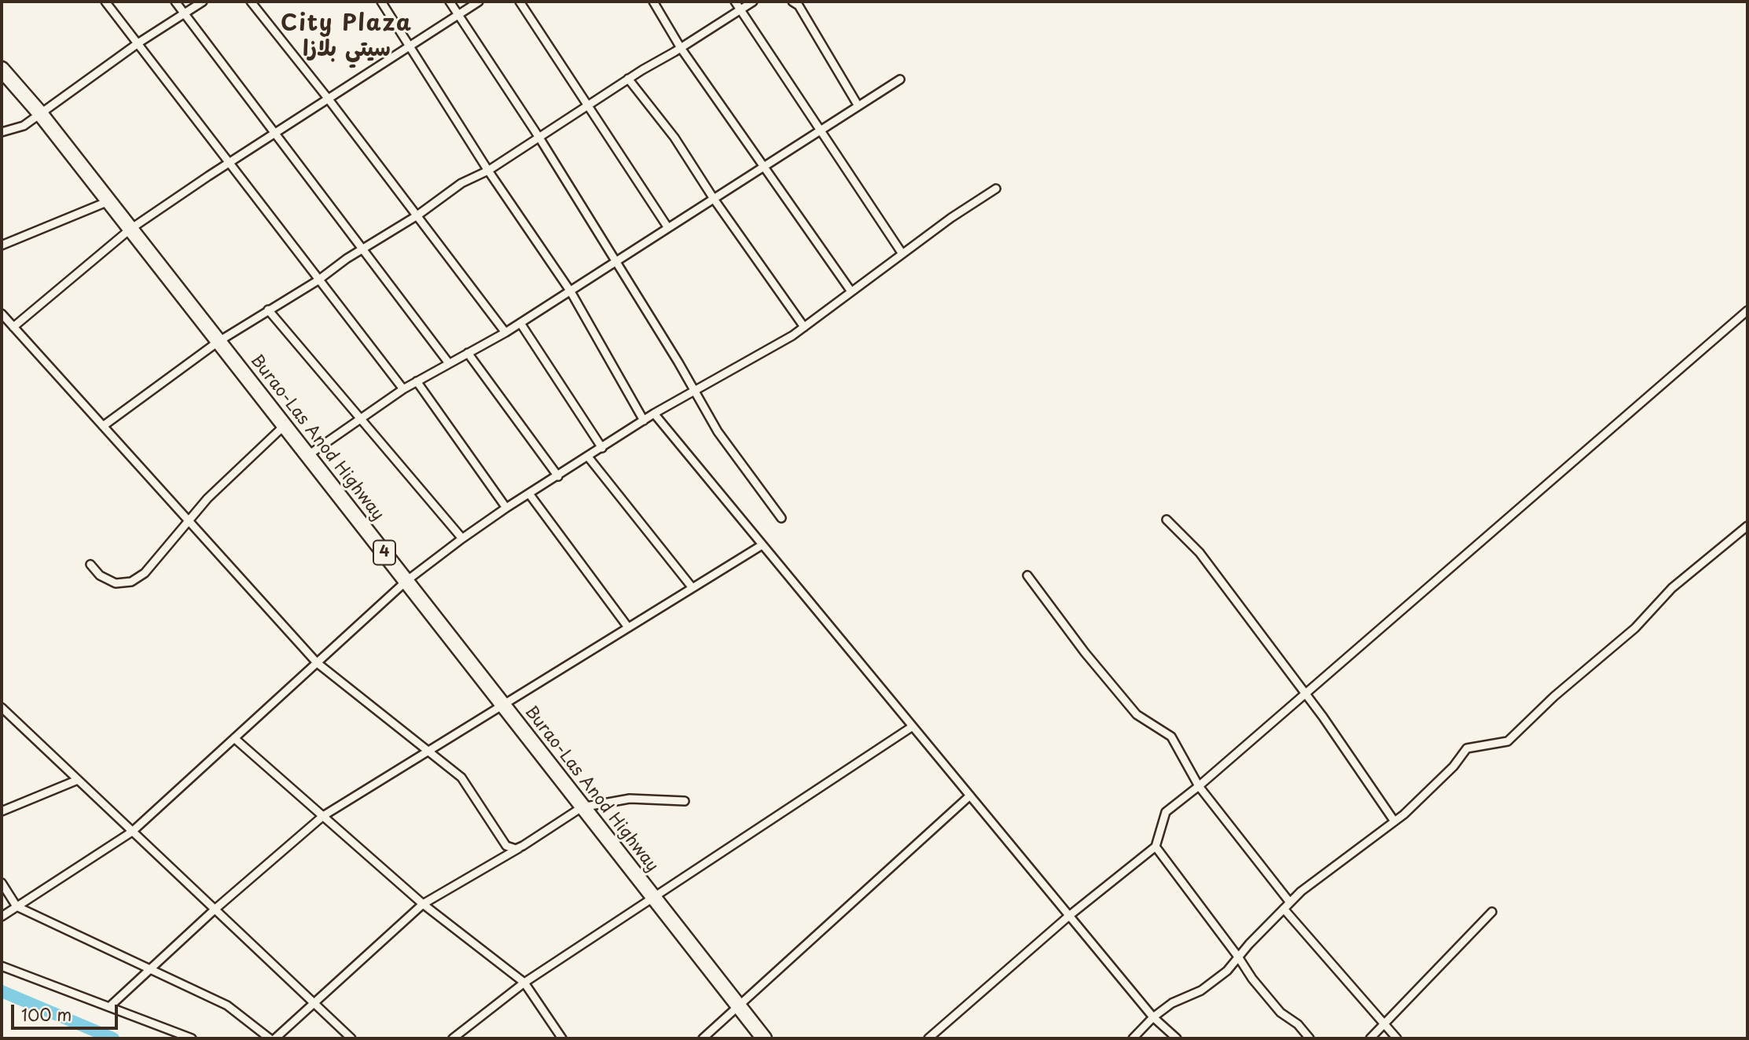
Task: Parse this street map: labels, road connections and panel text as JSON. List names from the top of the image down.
{
  "streets": {
    "highway": ["Burao-Las Anod Highway", "4"]
  },
  "districts": ["City Plaza سيتي بلازا"],
  "scale_bar": "100 m"
}
